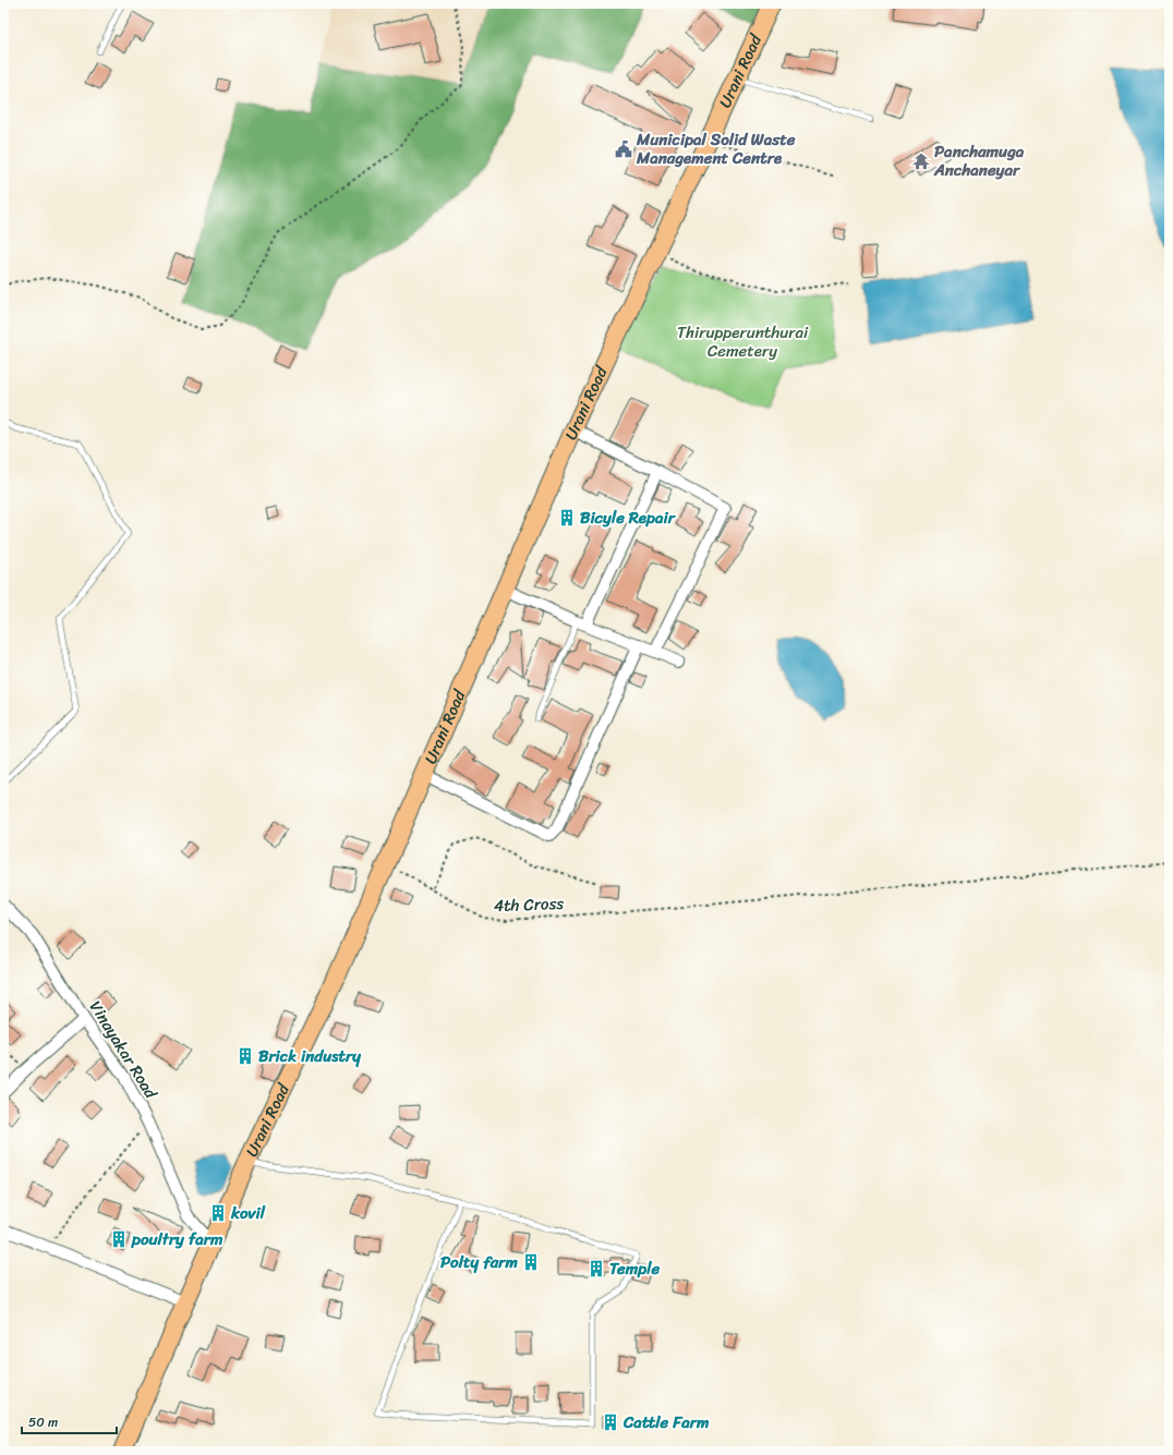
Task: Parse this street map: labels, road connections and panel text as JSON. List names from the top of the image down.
{
  "streets": {
    "main road": ["Urani Road"],
    "street": ["Vinayakar Road"],
    "path": ["4th Cross"]
  },
  "crossings": [
    ["Urani Road", "4th Cross"],
    ["Urani Road", "Vinayakar Road"]
  ],
  "parks": ["Thirupperunthurai Cemetery"],
  "places": {
    "public building": ["Municipal Solid Waste Management Centre"],
    "temple": ["Panchamuga Anchaneyar"],
    "building": [
      "Bicyle Repair",
      "Brick industry",
      "kovil",
      "poultry farm",
      "Polty farm",
      "Temple",
      "Cattle Farm"
    ]
  },
  "scale_bar": "50 m"
}
